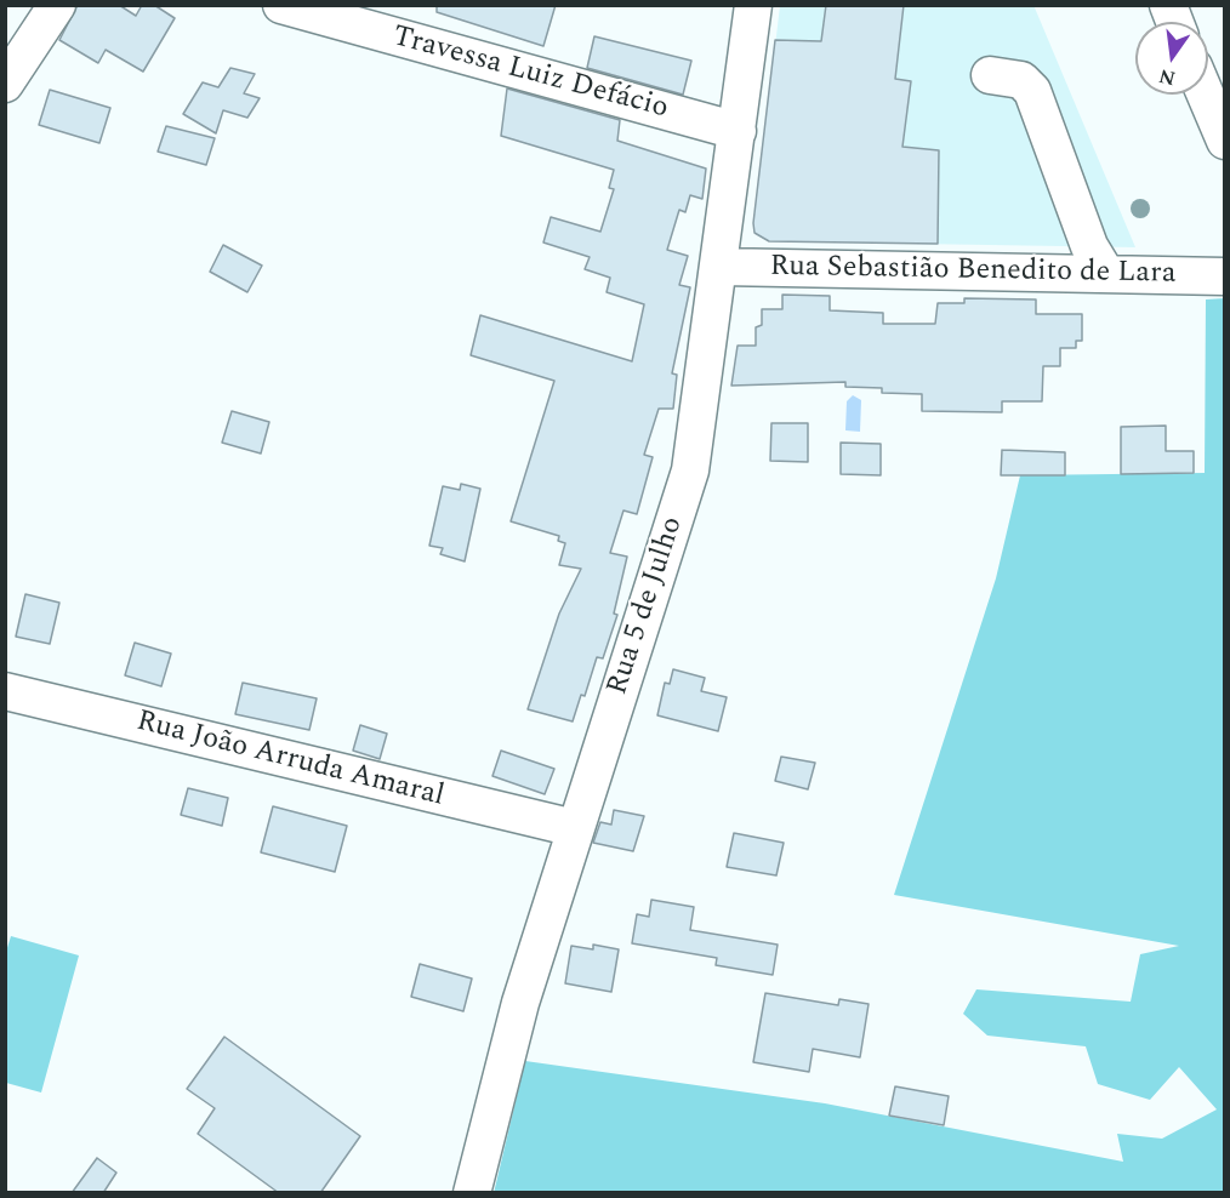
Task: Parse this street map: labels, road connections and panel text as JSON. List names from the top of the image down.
{
  "streets": {
    "street": [
      "Travessa Luiz Defácio",
      "Rua Sebastião Benedito de Lara",
      "Rua 5 de Julho",
      "Rua João Arruda Amaral"
    ]
  },
  "crossings": [
    ["Travessa Luiz Defácio", "Rua 5 de Julho"],
    ["Rua Sebastião Benedito de Lara", "Rua 5 de Julho"],
    ["Rua 5 de Julho", "Rua João Arruda Amaral"]
  ],
  "north": "bottom"
}
